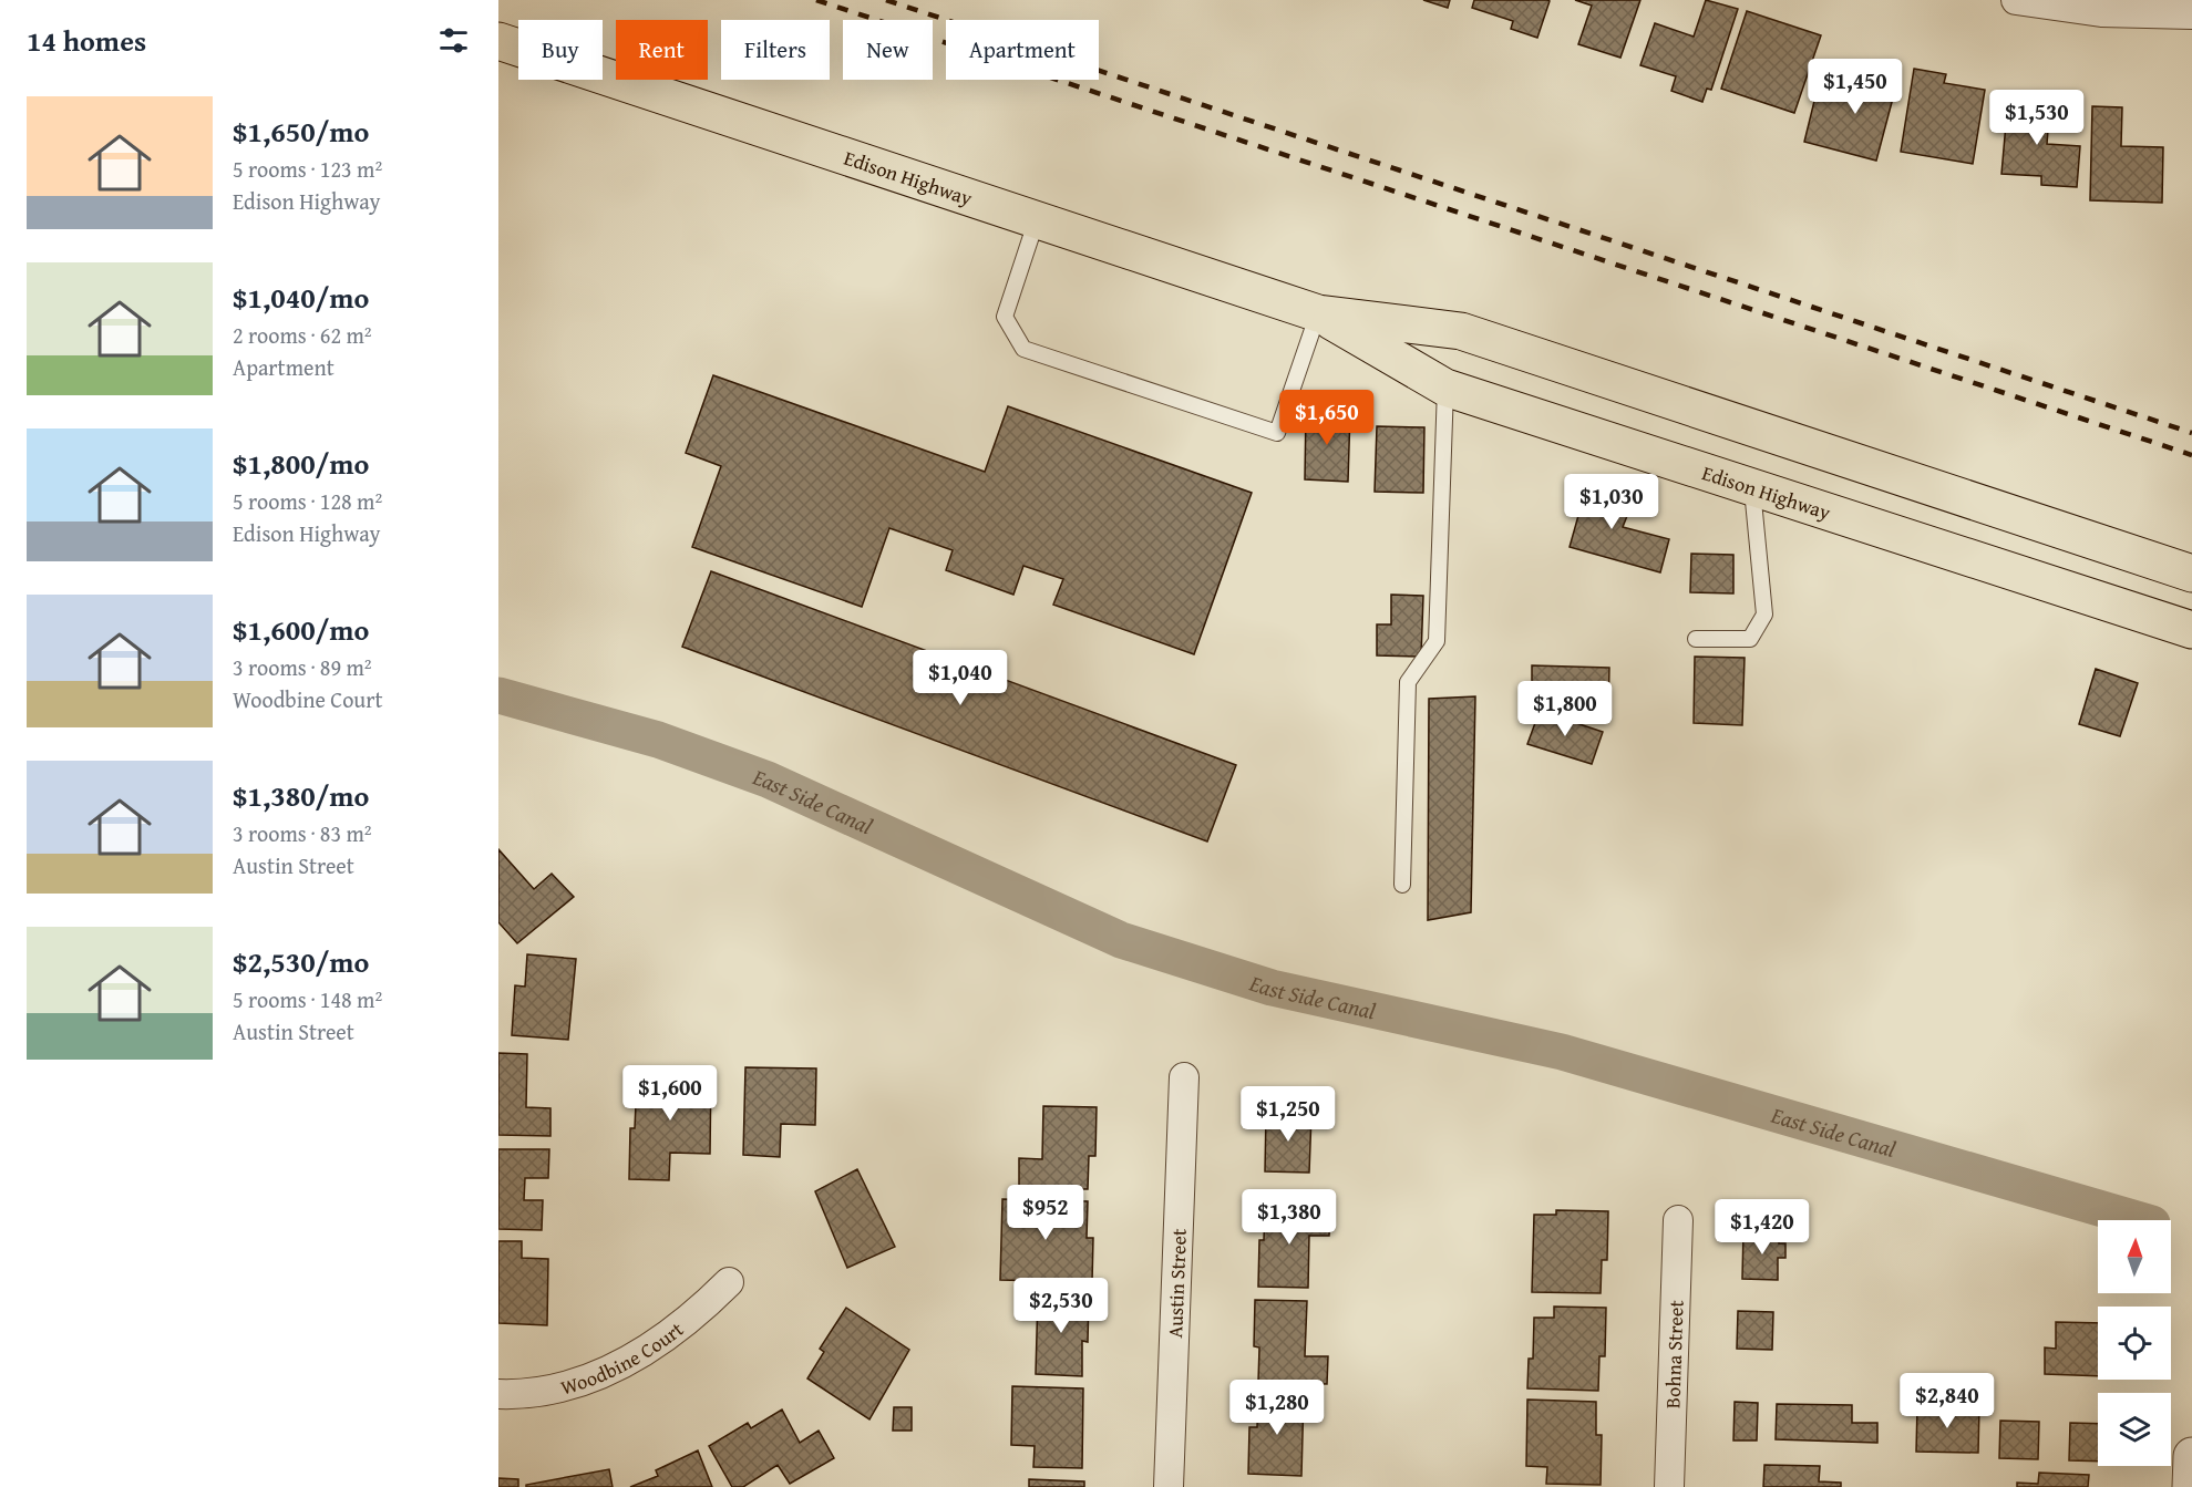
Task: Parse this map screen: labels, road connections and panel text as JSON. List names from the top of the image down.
{
  "streets": {
    "main road": ["Edison Highway"],
    "street": ["Austin Street", "Woodbine Court", "Bohna Street"]
  },
  "water": ["East Side Canal"],
  "north": "top",
  "page": {
    "heading": "14 homes",
    "chip": [
      "Buy",
      "Rent",
      "Filters",
      "New",
      "Apartment"
    ],
    "price": [
      "$1,450",
      "$1,530",
      "$1,650",
      "$1,030",
      "$1,040",
      "$1,800",
      "$1,600",
      "$1,250",
      "$952",
      "$1,380",
      "$1,420",
      "$2,530",
      "$2,840",
      "$1,280"
    ],
    "list": [
      {
        "name": "$1,650/mo",
        "note": "5 rooms · 123 m² · Edison Highway"
      },
      {
        "name": "$1,040/mo",
        "note": "2 rooms · 62 m² · Apartment"
      },
      {
        "name": "$1,800/mo",
        "note": "5 rooms · 128 m² · Edison Highway"
      },
      {
        "name": "$1,600/mo",
        "note": "3 rooms · 89 m² · Woodbine Court"
      },
      {
        "name": "$1,380/mo",
        "note": "3 rooms · 83 m² · Austin Street"
      },
      {
        "name": "$2,530/mo",
        "note": "5 rooms · 148 m² · Austin Street"
      }
    ]
  }
}
